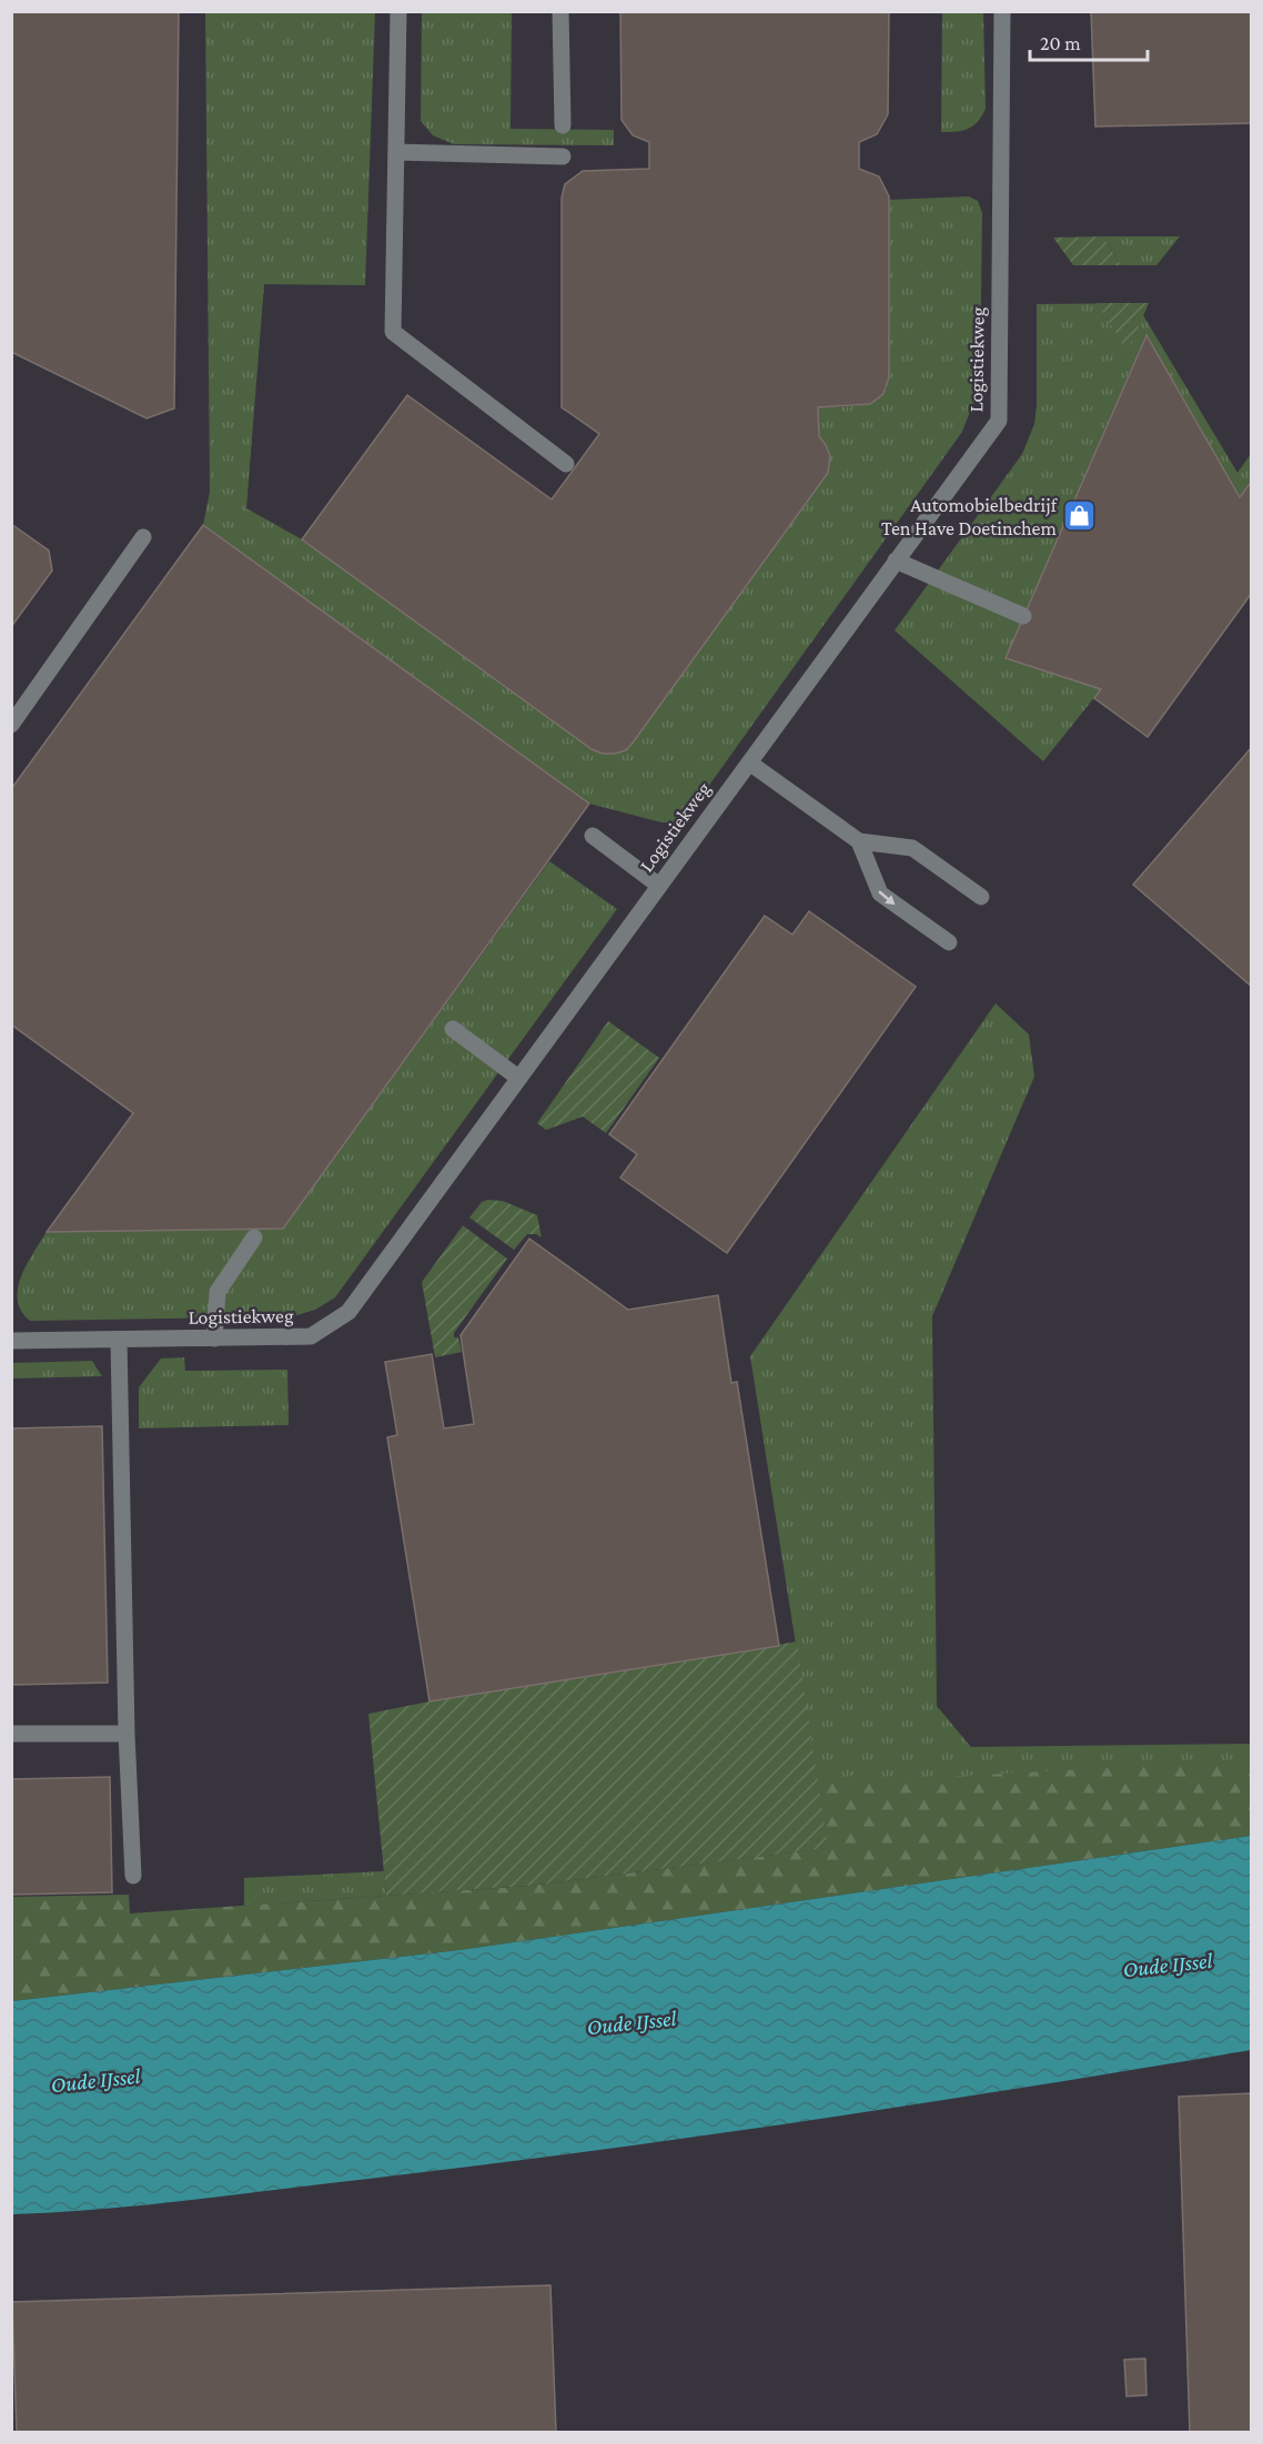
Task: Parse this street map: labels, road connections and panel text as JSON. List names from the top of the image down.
{
  "streets": {
    "street": ["Logistiekweg"]
  },
  "water": ["Oude IJssel"],
  "places": {
    "shop": ["Automobielbedrijf Ten Have Doetinchem"]
  },
  "scale_bar": "20 m"
}
